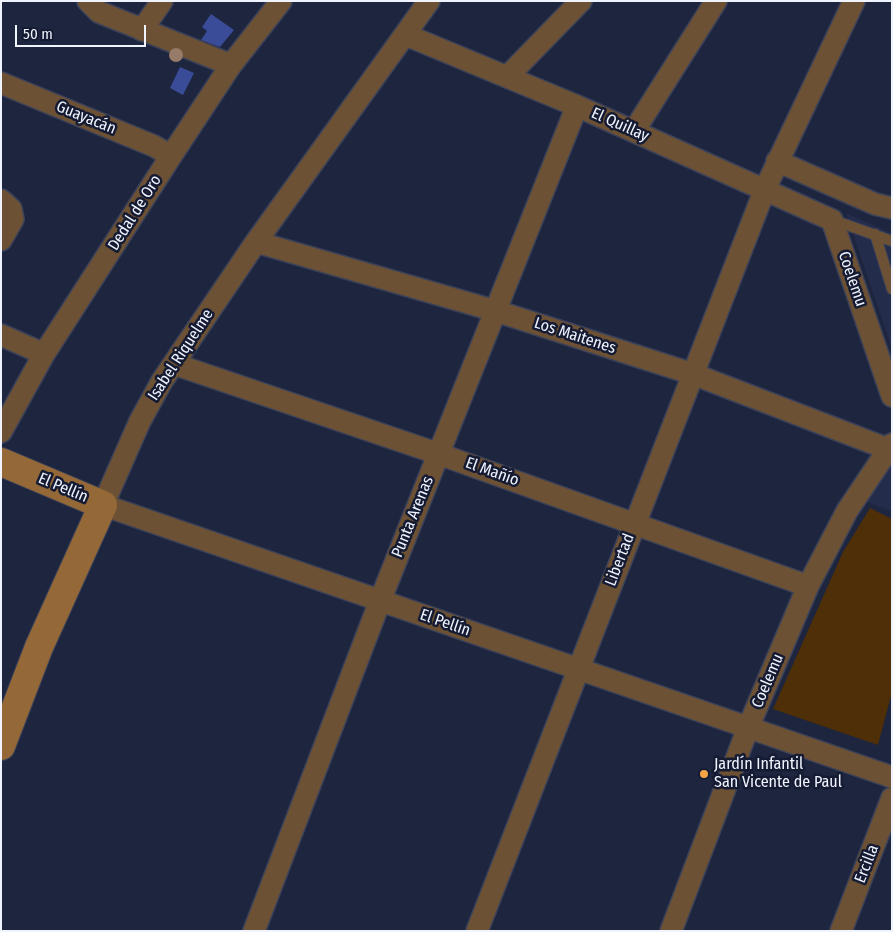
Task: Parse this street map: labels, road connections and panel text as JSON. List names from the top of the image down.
{
  "streets": {
    "street": [
      "Guayacán",
      "El Quillay",
      "Dedal de Oro",
      "Coelemu",
      "Los Maitenes",
      "Isabel Riquelme",
      "El Mañío",
      "El Pellín",
      "Punta Arenas",
      "Libertad",
      "Ercilla"
    ]
  },
  "crossings": [
    ["Guayacán", "Dedal de Oro"],
    ["El Quillay", "Coelemu"],
    ["El Quillay", "Isabel Riquelme"],
    ["El Quillay", "Punta Arenas"],
    ["El Quillay", "Libertad"],
    ["Coelemu", "Los Maitenes"],
    ["Coelemu", "El Mañío"],
    ["Coelemu", "El Pellín"],
    ["Los Maitenes", "Isabel Riquelme"],
    ["Los Maitenes", "Punta Arenas"],
    ["Los Maitenes", "Libertad"],
    ["Isabel Riquelme", "El Mañío"],
    ["Isabel Riquelme", "El Pellín"],
    ["El Mañío", "Punta Arenas"],
    ["El Mañío", "Libertad"],
    ["El Pellín", "Punta Arenas"],
    ["El Pellín", "Libertad"]
  ],
  "places": ["Jardín Infantil San Vicente de Paul"],
  "scale_bar": "50 m"
}
